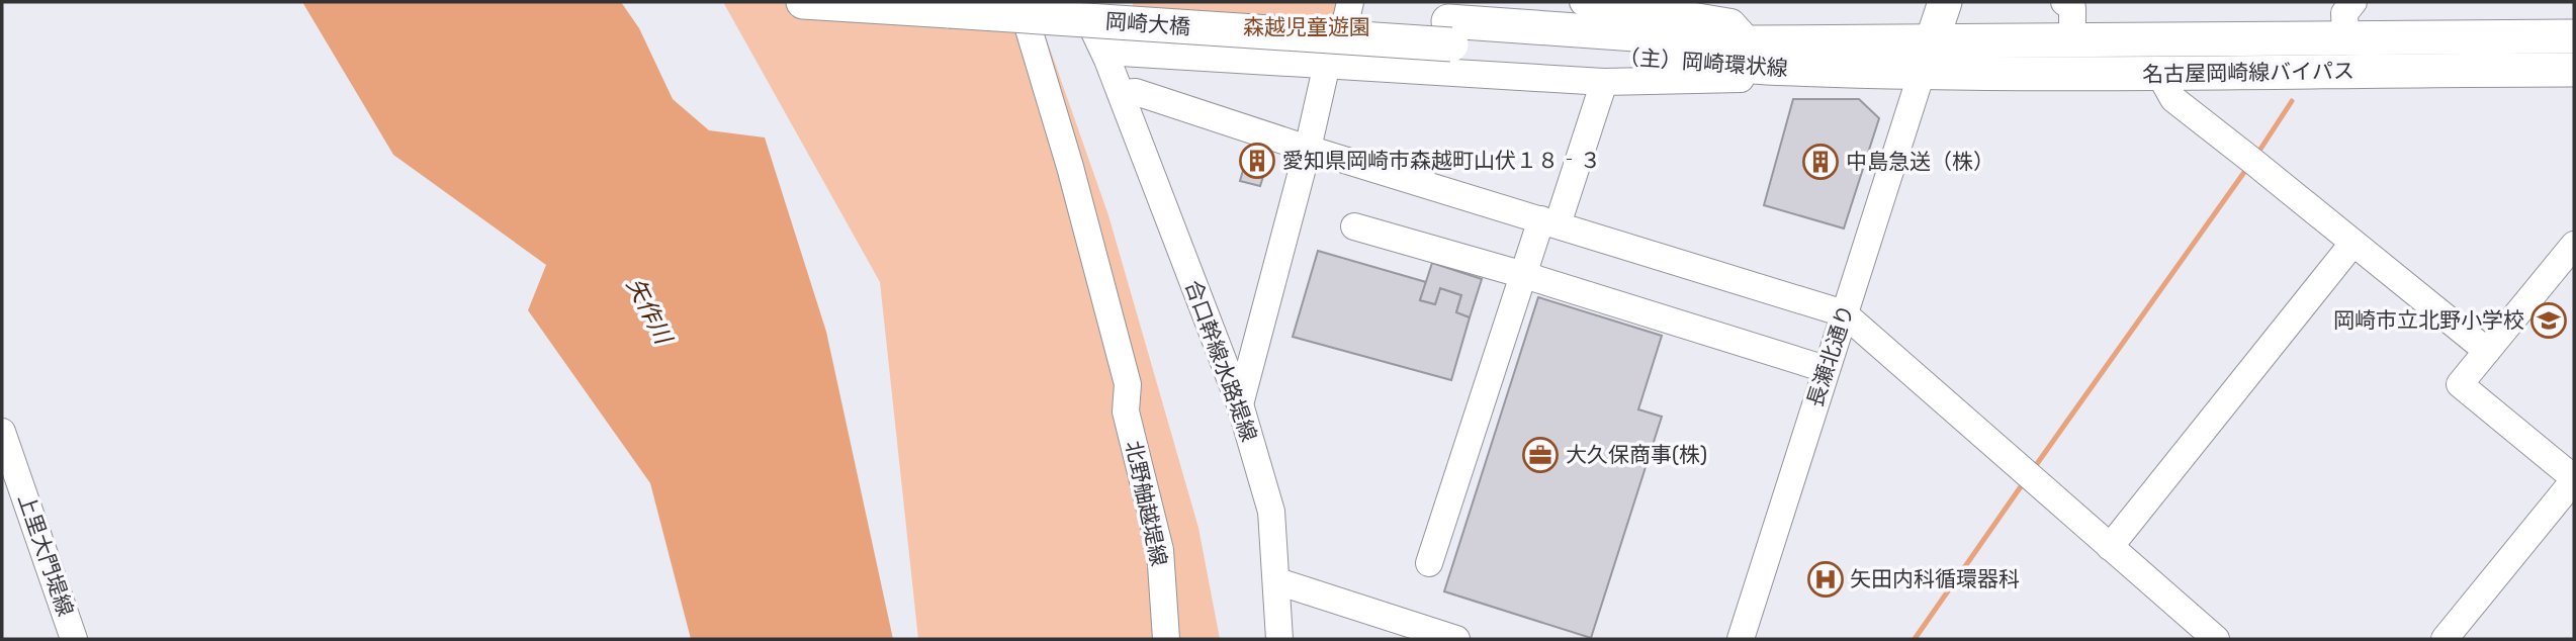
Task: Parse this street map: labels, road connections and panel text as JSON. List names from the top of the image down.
{
  "streets": {
    "main road": ["岡崎大橋", "（主）岡崎環状線", "名古屋岡崎線バイパス"],
    "street": [
      "長瀬北通り",
      "合口幹線水路堤線",
      "北野舳越堤線",
      "上里大門堤線"
    ]
  },
  "crossings": [
    ["岡崎大橋", "（主）岡崎環状線"],
    ["（主）岡崎環状線", "名古屋岡崎線バイパス"],
    ["（主）岡崎環状線", "長瀬北通り"],
    ["名古屋岡崎線バイパス", "長瀬北通り"]
  ],
  "water": ["矢作川"],
  "parks": ["森越児童遊園"],
  "places": {
    "building": ["愛知県岡崎市森越町山伏１８‐３", "中島急送（株）"],
    "school or university": ["岡崎市立北野小学校"],
    "office": ["大久保商事(株)"],
    "hospital": ["矢田内科循環器科"]
  }
}
